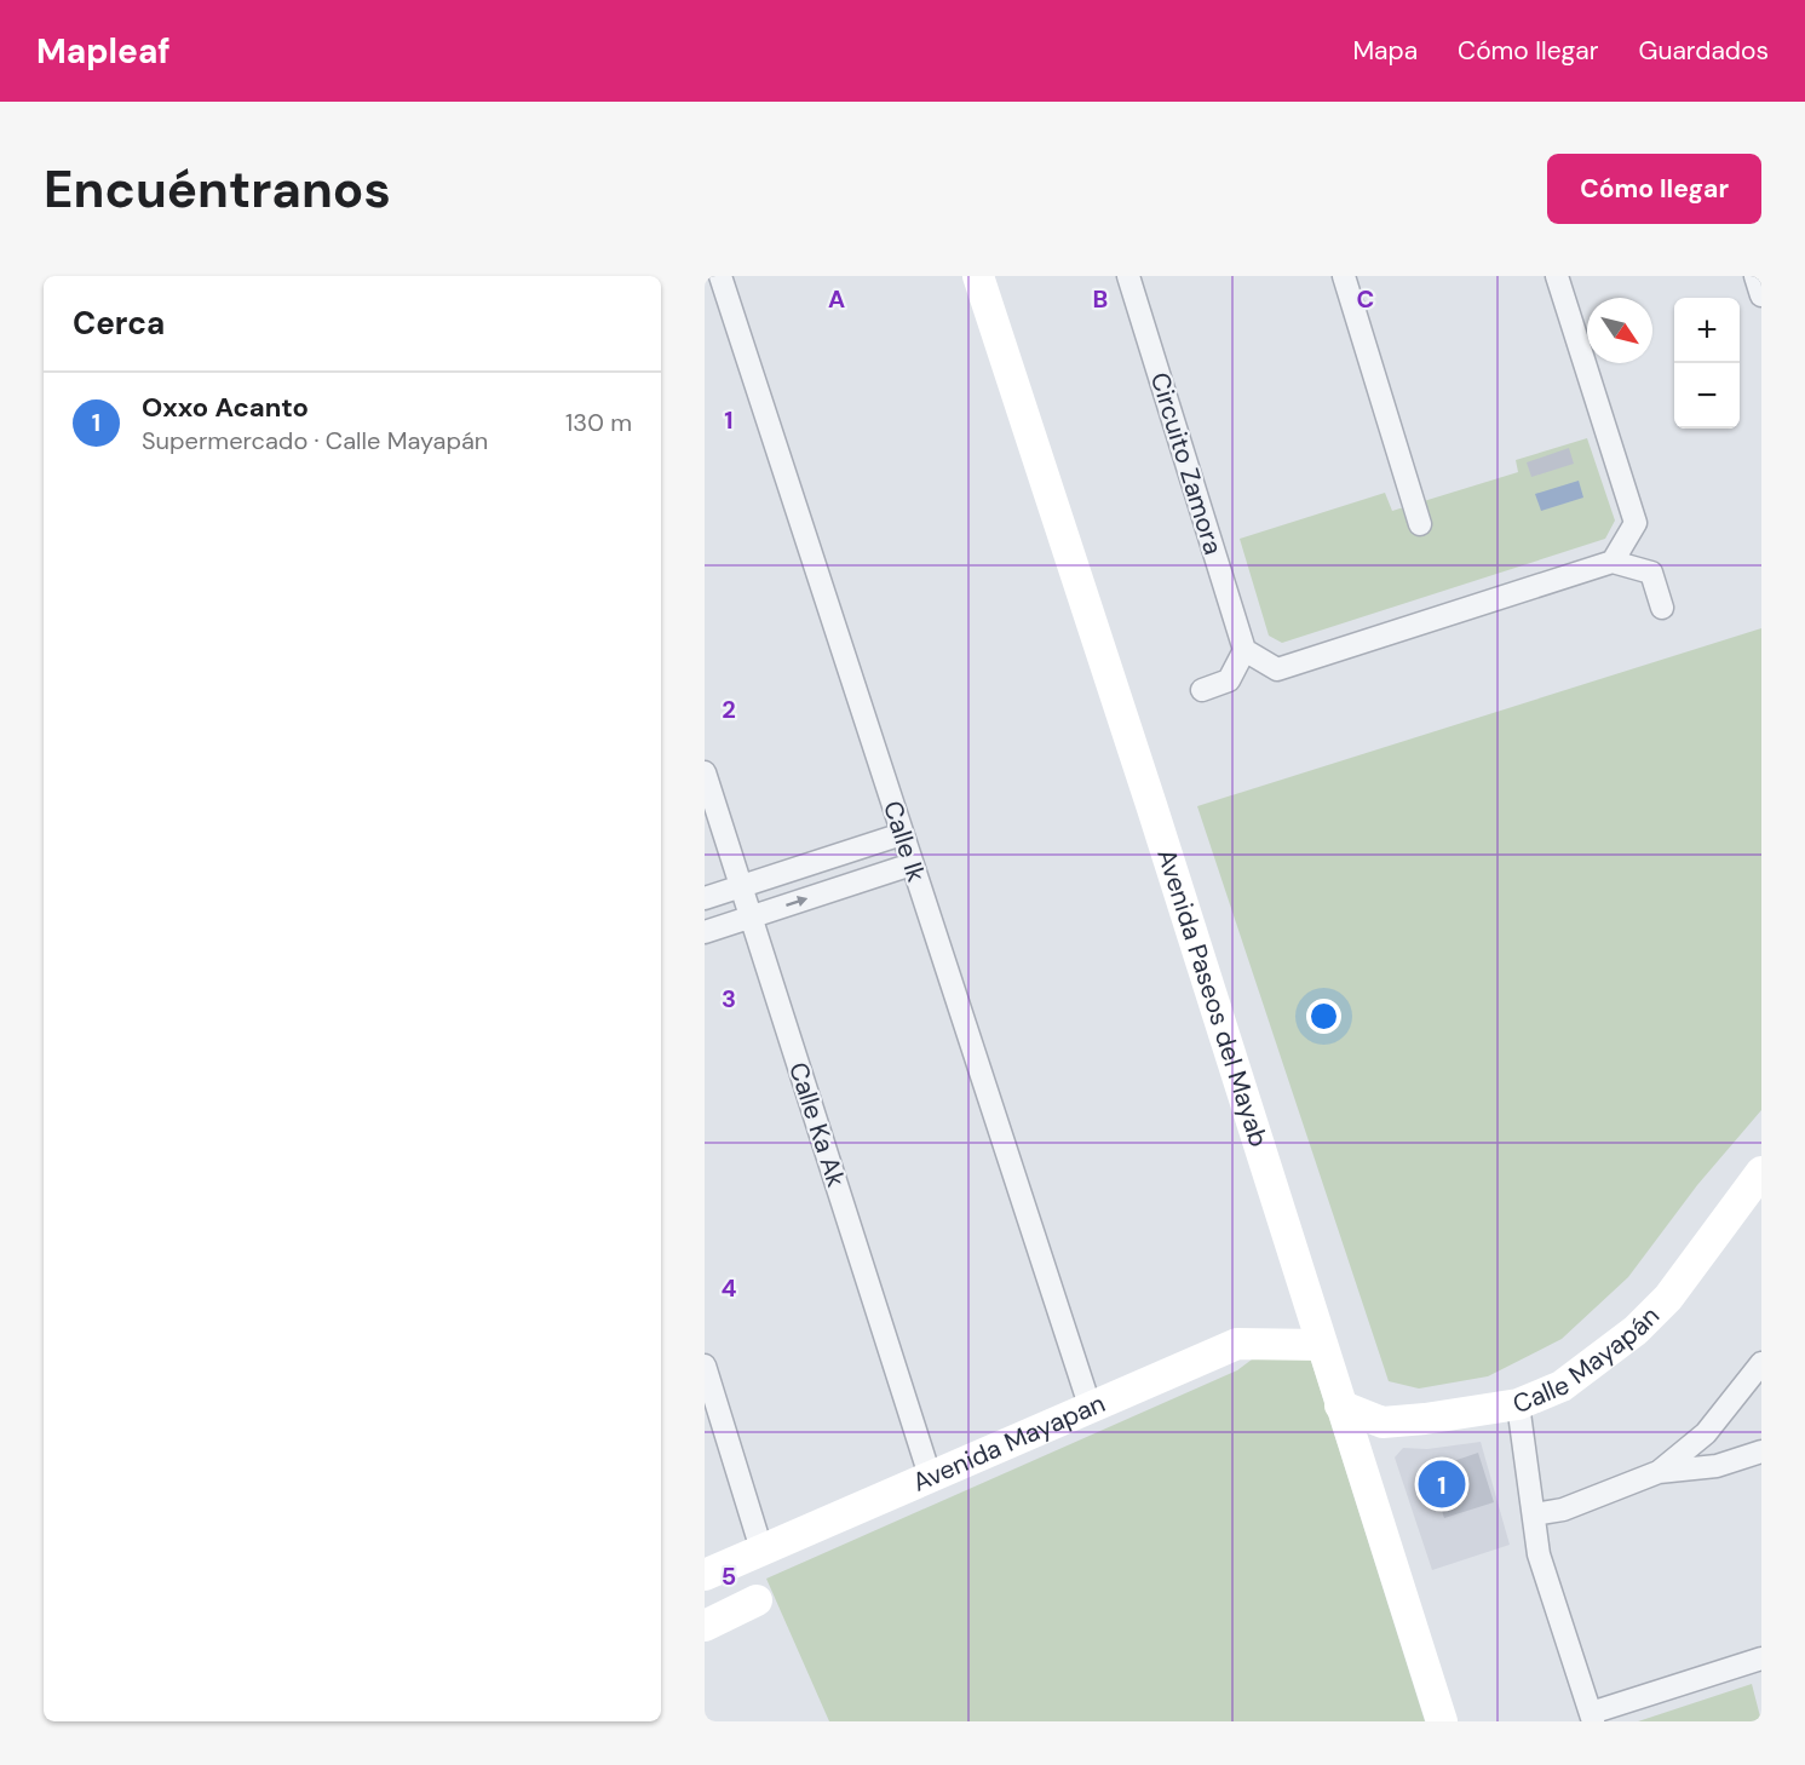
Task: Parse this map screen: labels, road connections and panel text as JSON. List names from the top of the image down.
{
  "streets": {
    "main road": ["Avenida Paseos del Mayab", "Calle Mayapán", "Avenida Mayapan"],
    "street": ["Circuito Zamora", "Calle Ik", "Calle Ka Ak"]
  },
  "crossings": [
    ["Calle Ik", "Avenida Mayapan"],
    ["Avenida Paseos del Mayab", "Calle Mayapán"],
    ["Avenida Paseos del Mayab", "Avenida Mayapan"],
    ["Calle Ka Ak", "Avenida Mayapan"]
  ],
  "north": "bottom right",
  "page": {
    "header": "Mapleaf",
    "nav": ["Mapa", "Cómo llegar", "Guardados"],
    "buttons": "Cómo llegar",
    "title": "Encuéntranos",
    "heading": "Cerca",
    "map_buttons": ["+", "−"],
    "list": [
      {
        "mark": "1",
        "name": "Oxxo Acanto",
        "note": "Supermercado · Calle Mayapán",
        "value": "130 m"
      }
    ],
    "pins": "1"
  },
  "grid": {
    "columns": ["A", "B", "C"],
    "rows": [
      "1",
      "2",
      "3",
      "4",
      "5"
    ]
  }
}
